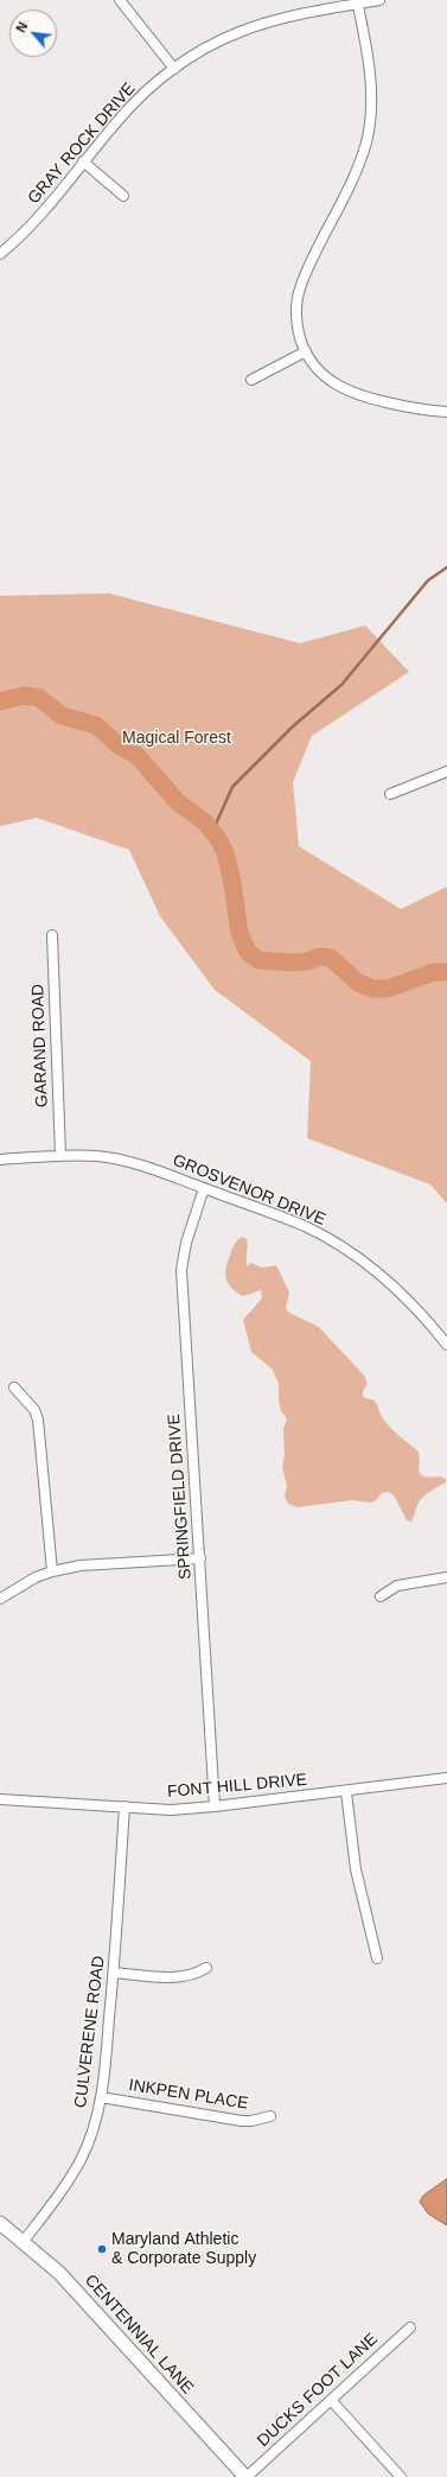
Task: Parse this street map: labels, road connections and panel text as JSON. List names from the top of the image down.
{
  "streets": {
    "street": [
      "GRAY ROCK DRIVE",
      "GARAND ROAD",
      "GROSVENOR DRIVE",
      "SPRINGFIELD DRIVE",
      "FONT HILL DRIVE",
      "CULVERENE ROAD",
      "INKPEN PLACE",
      "CENTENNIAL LANE",
      "DUCKS FOOT LANE"
    ]
  },
  "crossings": [
    ["GARAND ROAD", "GROSVENOR DRIVE"],
    ["GROSVENOR DRIVE", "SPRINGFIELD DRIVE"],
    ["SPRINGFIELD DRIVE", "FONT HILL DRIVE"],
    ["FONT HILL DRIVE", "CULVERENE ROAD"],
    ["CULVERENE ROAD", "INKPEN PLACE"],
    ["CULVERENE ROAD", "CENTENNIAL LANE"],
    ["CENTENNIAL LANE", "DUCKS FOOT LANE"]
  ],
  "parks": ["Magical Forest"],
  "places": ["Maryland Athletic & Corporate Supply"],
  "north": "top left"
}
